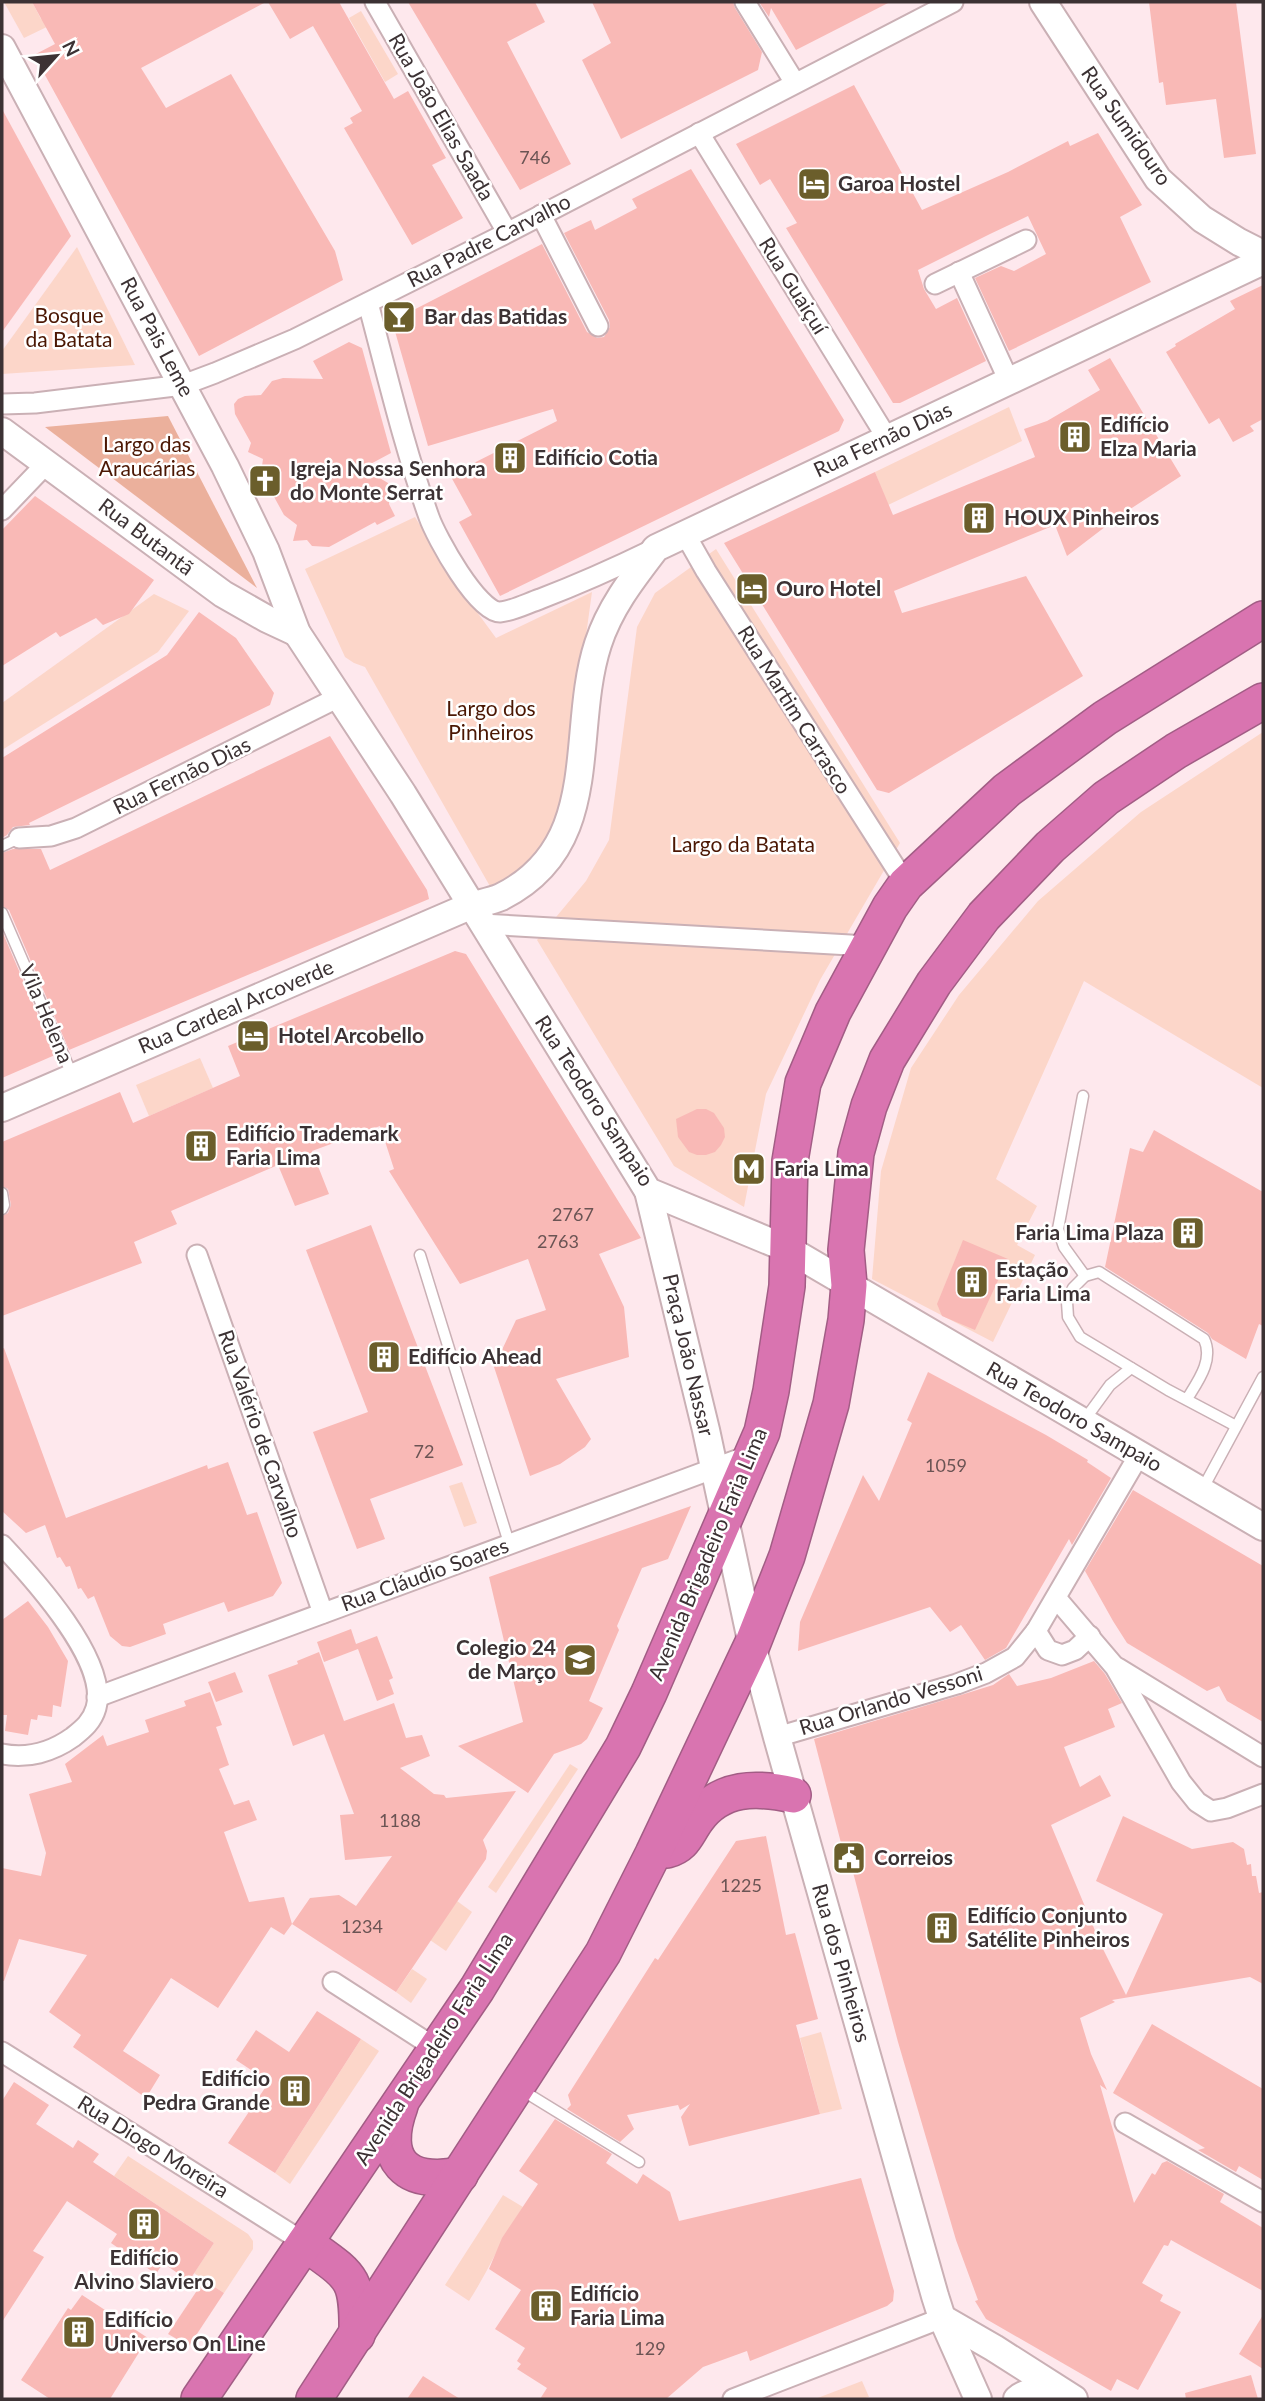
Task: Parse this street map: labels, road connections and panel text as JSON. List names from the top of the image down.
{
  "streets": {
    "highway": ["Avenida Brigadeiro Faria Lima"],
    "main road": [
      "Rua Sumidouro",
      "Rua Pais Leme",
      "Rua Fernão Dias",
      "Rua Butantã",
      "Rua Cardeal Arcoverde",
      "Rua Teodoro Sampaio",
      "Praça João Nassar",
      "Rua dos Pinheiros"
    ],
    "street": [
      "Rua João Elias Saada",
      "Rua Padre Carvalho",
      "Rua Guaiçuí",
      "Rua Martim Carrasco",
      "Rua Valério de Carvalho",
      "Rua Cláudio Soares",
      "Rua Orlando Vessoni",
      "Rua Diogo Moreira"
    ],
    "lane": ["Vila Helena"]
  },
  "crossings": [
    ["Rua João Elias Saada", "Rua Padre Carvalho"],
    ["Rua Padre Carvalho", "Rua Guaiçuí"],
    ["Rua Padre Carvalho", "Rua Pais Leme"],
    ["Rua Padre Carvalho", "Rua Fernão Dias"],
    ["Rua Guaiçuí", "Rua Fernão Dias"],
    ["Rua Pais Leme", "Rua Butantã"],
    ["Rua Pais Leme", "Rua Teodoro Sampaio"],
    ["Rua Fernão Dias", "Rua Martim Carrasco"],
    ["Rua Fernão Dias", "Rua Teodoro Sampaio"],
    ["Rua Butantã", "Rua Teodoro Sampaio"],
    ["Rua Martim Carrasco", "Avenida Brigadeiro Faria Lima"],
    ["Rua Cardeal Arcoverde", "Vila Helena"],
    ["Rua Cardeal Arcoverde", "Rua Teodoro Sampaio"],
    ["Rua Cardeal Arcoverde", "Avenida Brigadeiro Faria Lima"],
    ["Rua Teodoro Sampaio", "Praça João Nassar"],
    ["Rua Teodoro Sampaio", "Avenida Brigadeiro Faria Lima"],
    ["Rua Teodoro Sampaio", "Rua Orlando Vessoni"],
    ["Praça João Nassar", "Avenida Brigadeiro Faria Lima"],
    ["Praça João Nassar", "Rua Cláudio Soares"],
    ["Praça João Nassar", "Rua dos Pinheiros"],
    ["Rua Valério de Carvalho", "Rua Cláudio Soares"],
    ["Avenida Brigadeiro Faria Lima", "Rua Cláudio Soares"],
    ["Avenida Brigadeiro Faria Lima", "Rua dos Pinheiros"],
    ["Avenida Brigadeiro Faria Lima", "Rua Diogo Moreira"],
    ["Rua Orlando Vessoni", "Rua dos Pinheiros"]
  ],
  "parks": [
    "Bosque da Batata",
    "Largo das Araucárias",
    "Largo dos Pinheiros",
    "Largo da Batata"
  ],
  "places": {
    "hotel": ["Garoa Hostel", "Ouro Hotel", "Hotel Arcobello"],
    "bar": ["Bar das Batidas"],
    "building": [
      "Edifício Elza Maria",
      "Edifício Cotia",
      "HOUX Pinheiros",
      "Edifício Trademark Faria Lima",
      "Faria Lima Plaza",
      "Estação Faria Lima",
      "Edifício Ahead",
      "Edifício Conjunto Satélite Pinheiros",
      "Edifício Pedra Grande",
      "Edifício Alvino Slaviero",
      "Edifício Faria Lima",
      "Edifício Universo On Line"
    ],
    "church": ["Igreja Nossa Senhora do Monte Serrat"],
    "metro station": ["Faria Lima"],
    "school or university": ["Colegio 24 de Março"],
    "public building": ["Correios"]
  },
  "house_numbers": [
    "746",
    "2767",
    "2763",
    "72",
    "1059",
    "1188",
    "1225",
    "1234",
    "129"
  ],
  "north": "top right"
}
